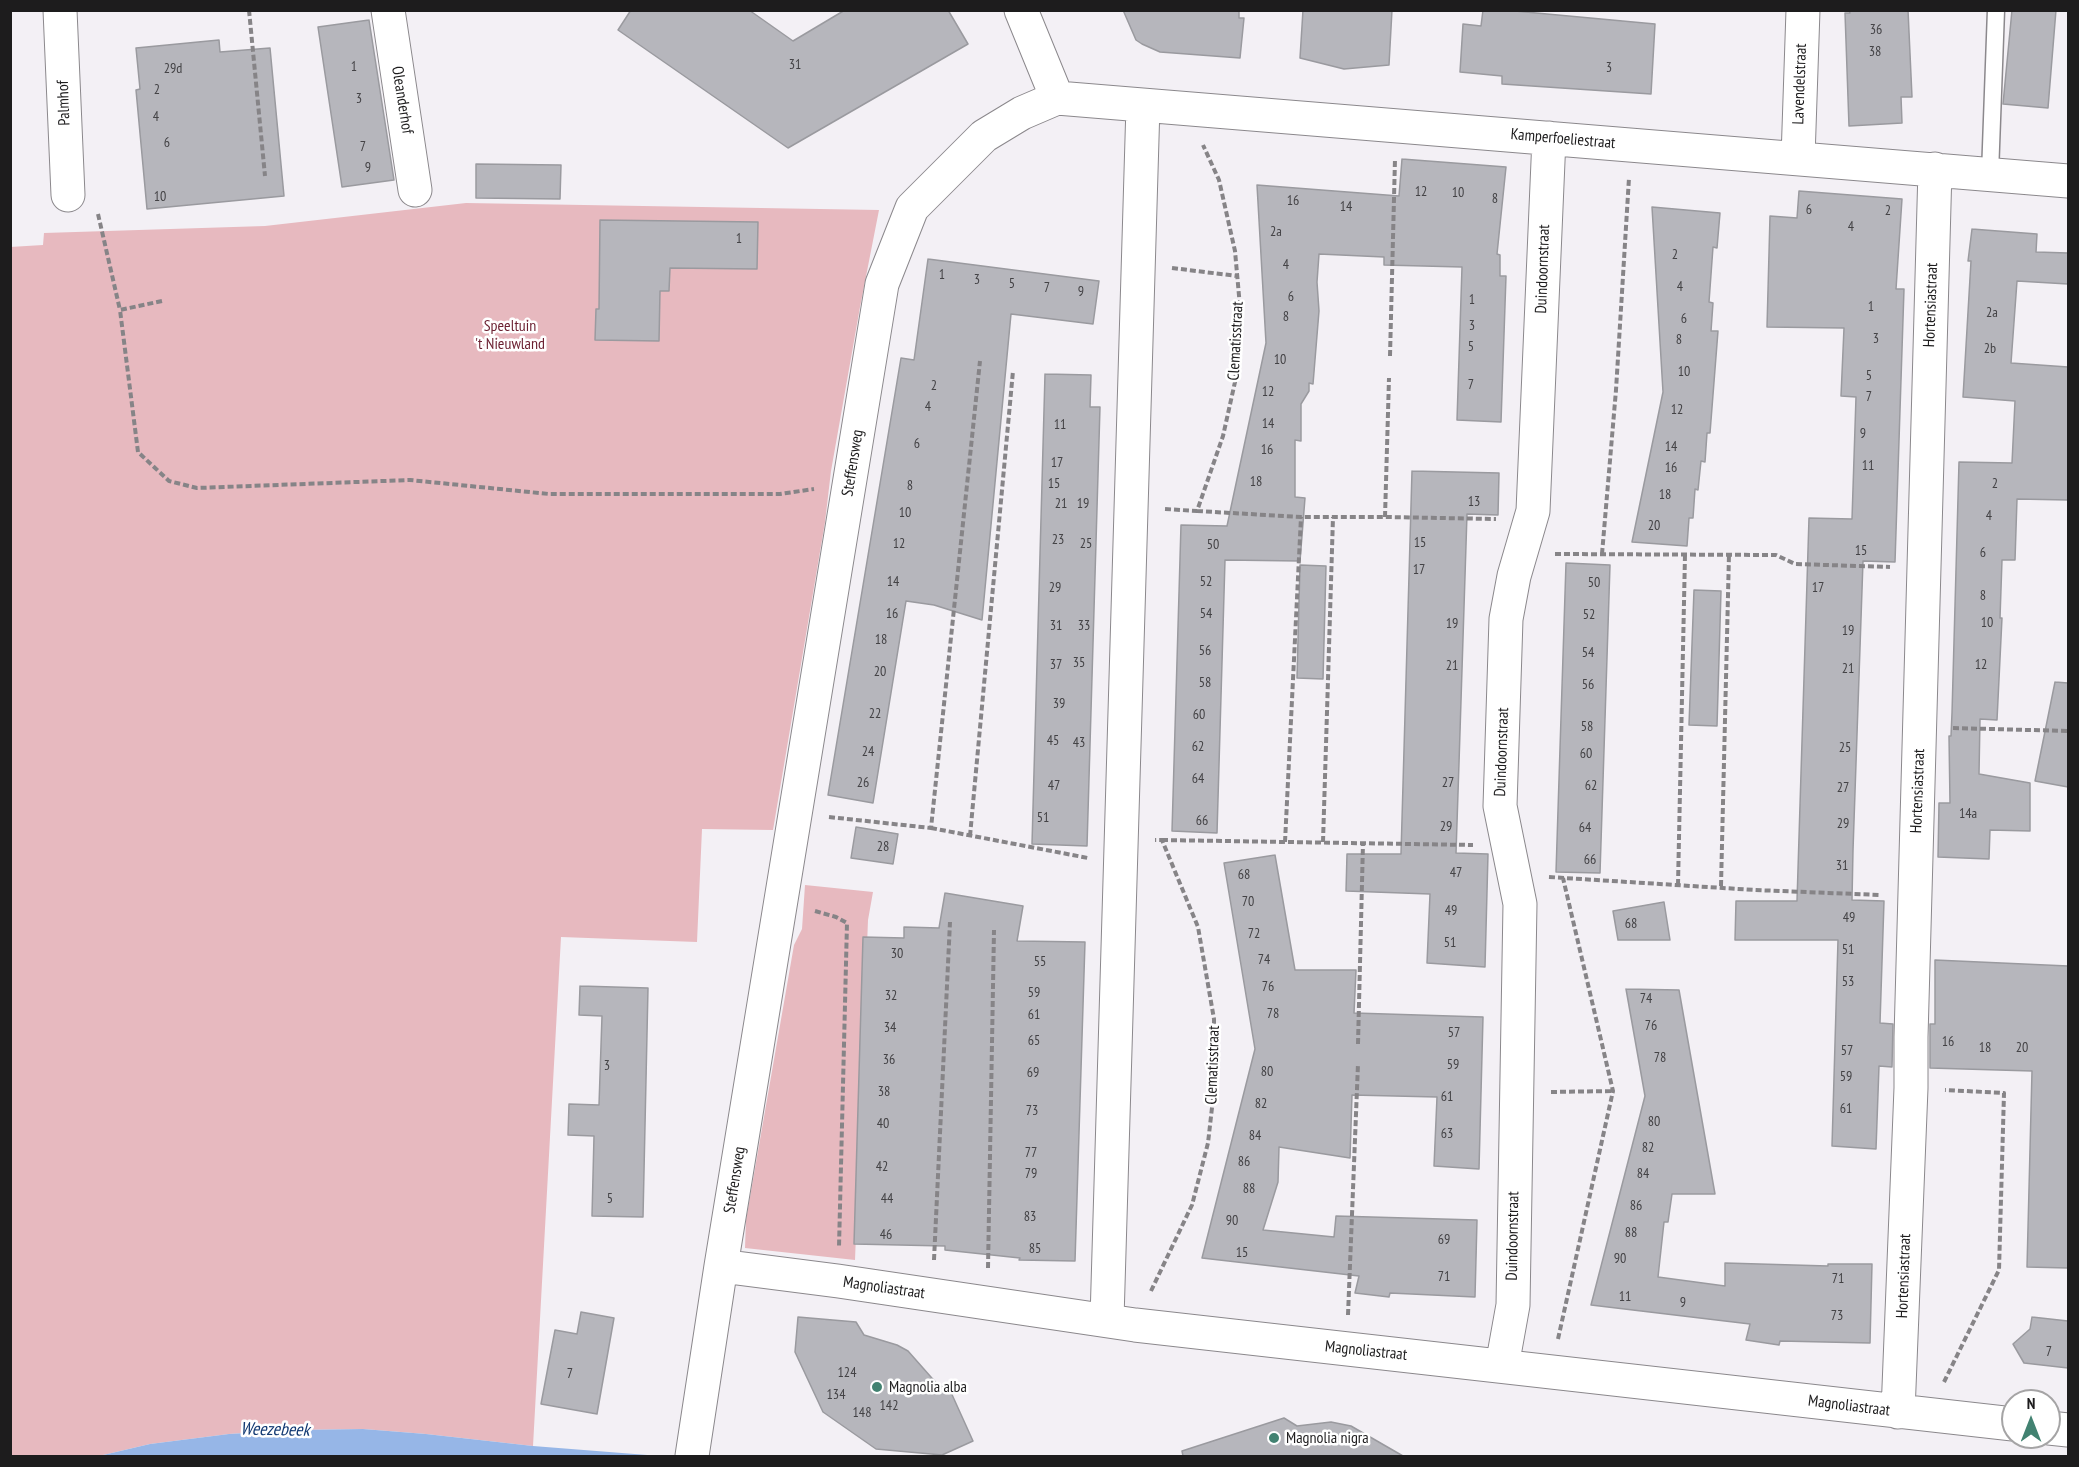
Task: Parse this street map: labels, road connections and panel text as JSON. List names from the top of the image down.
{
  "streets": {
    "street": [
      "Lavendelstraat",
      "Oleanderhof",
      "Palmhof",
      "Kamperfoeliestraat",
      "Duindoornstraat",
      "Hortensiastraat",
      "Steffensweg",
      "Magnoliastraat"
    ],
    "path": ["Clematisstraat"]
  },
  "crossings": [
    ["Lavendelstraat", "Kamperfoeliestraat"],
    ["Kamperfoeliestraat", "Duindoornstraat"],
    ["Kamperfoeliestraat", "Hortensiastraat"],
    ["Kamperfoeliestraat", "Clematisstraat"],
    ["Kamperfoeliestraat", "Steffensweg"],
    ["Duindoornstraat", "Magnoliastraat"],
    ["Hortensiastraat", "Magnoliastraat"],
    ["Clematisstraat", "Magnoliastraat"],
    ["Steffensweg", "Magnoliastraat"]
  ],
  "water": ["Weezebeek"],
  "parks": ["Speeltuin 't Nieuwland"],
  "places": ["Magnolia alba", "Magnolia nigra"],
  "house_numbers": [
    "36",
    "38",
    "31",
    "1",
    "3",
    "29d",
    "2",
    "3",
    "4",
    "6",
    "7",
    "9",
    "12",
    "10",
    "10",
    "8",
    "16",
    "14",
    "6",
    "2",
    "4",
    "2a",
    "1",
    "2",
    "4",
    "1",
    "3",
    "5",
    "4",
    "7",
    "9",
    "6",
    "1",
    "1",
    "2a",
    "8",
    "6",
    "3",
    "3",
    "8",
    "5",
    "2b",
    "10",
    "10",
    "5",
    "7",
    "2",
    "12",
    "7",
    "4",
    "12",
    "14",
    "11",
    "9",
    "6",
    "14",
    "16",
    "17",
    "11",
    "16",
    "18",
    "15",
    "2",
    "8",
    "18",
    "13",
    "21",
    "19",
    "10",
    "4",
    "20",
    "23",
    "15",
    "12",
    "25",
    "50",
    "15",
    "6",
    "17",
    "14",
    "52",
    "50",
    "29",
    "17",
    "8",
    "16",
    "54",
    "52",
    "10",
    "19",
    "31",
    "33",
    "19",
    "18",
    "56",
    "54",
    "35",
    "37",
    "12",
    "21",
    "21",
    "20",
    "58",
    "56",
    "39",
    "22",
    "60",
    "58",
    "45",
    "43",
    "62",
    "25",
    "24",
    "60",
    "64",
    "26",
    "27",
    "47",
    "62",
    "27",
    "14a",
    "51",
    "66",
    "29",
    "29",
    "64",
    "28",
    "66",
    "31",
    "47",
    "68",
    "70",
    "49",
    "49",
    "68",
    "72",
    "51",
    "51",
    "30",
    "74",
    "55",
    "53",
    "76",
    "59",
    "32",
    "74",
    "78",
    "61",
    "76",
    "34",
    "57",
    "65",
    "16",
    "18",
    "20",
    "57",
    "78",
    "36",
    "59",
    "3",
    "80",
    "69",
    "59",
    "38",
    "61",
    "82",
    "61",
    "73",
    "80",
    "40",
    "63",
    "84",
    "82",
    "77",
    "86",
    "42",
    "79",
    "84",
    "88",
    "5",
    "44",
    "86",
    "83",
    "90",
    "88",
    "46",
    "69",
    "85",
    "15",
    "90",
    "71",
    "71",
    "11",
    "9",
    "73",
    "7",
    "124",
    "7",
    "134",
    "142",
    "148"
  ],
  "north": "top"
}
